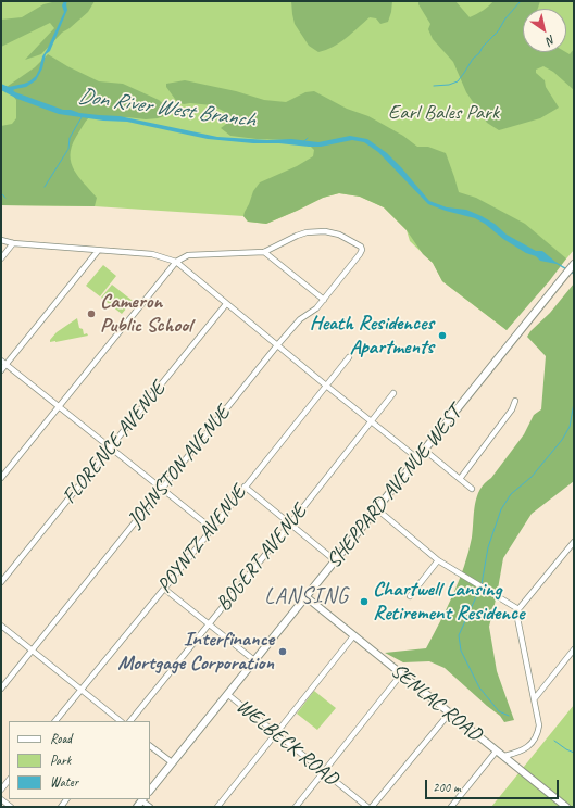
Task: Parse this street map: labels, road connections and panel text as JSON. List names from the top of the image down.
{
  "streets": {
    "main road": ["SHEPPARD AVENUE WEST", "SENLAC ROAD"],
    "street": [
      "FLORENCE AVENUE",
      "JOHNSTON AVENUE",
      "POYNTZ AVENUE",
      "BOGERT AVENUE",
      "WELBECK ROAD"
    ]
  },
  "crossings": [
    ["SHEPPARD AVENUE WEST", "SENLAC ROAD"],
    ["SHEPPARD AVENUE WEST", "WELBECK ROAD"]
  ],
  "districts": ["LANSING"],
  "water": ["Don River West Branch"],
  "parks": ["Earl Bales Park"],
  "places": [
    "Cameron Public School",
    "Heath Residences Apartments",
    "Chartwell Lansing Retirement Residence",
    "Interfinance Mortgage Corporation"
  ],
  "legend": ["Road", "Park", "Water"],
  "scale_bar": "200 m",
  "north": "bottom right"
}
